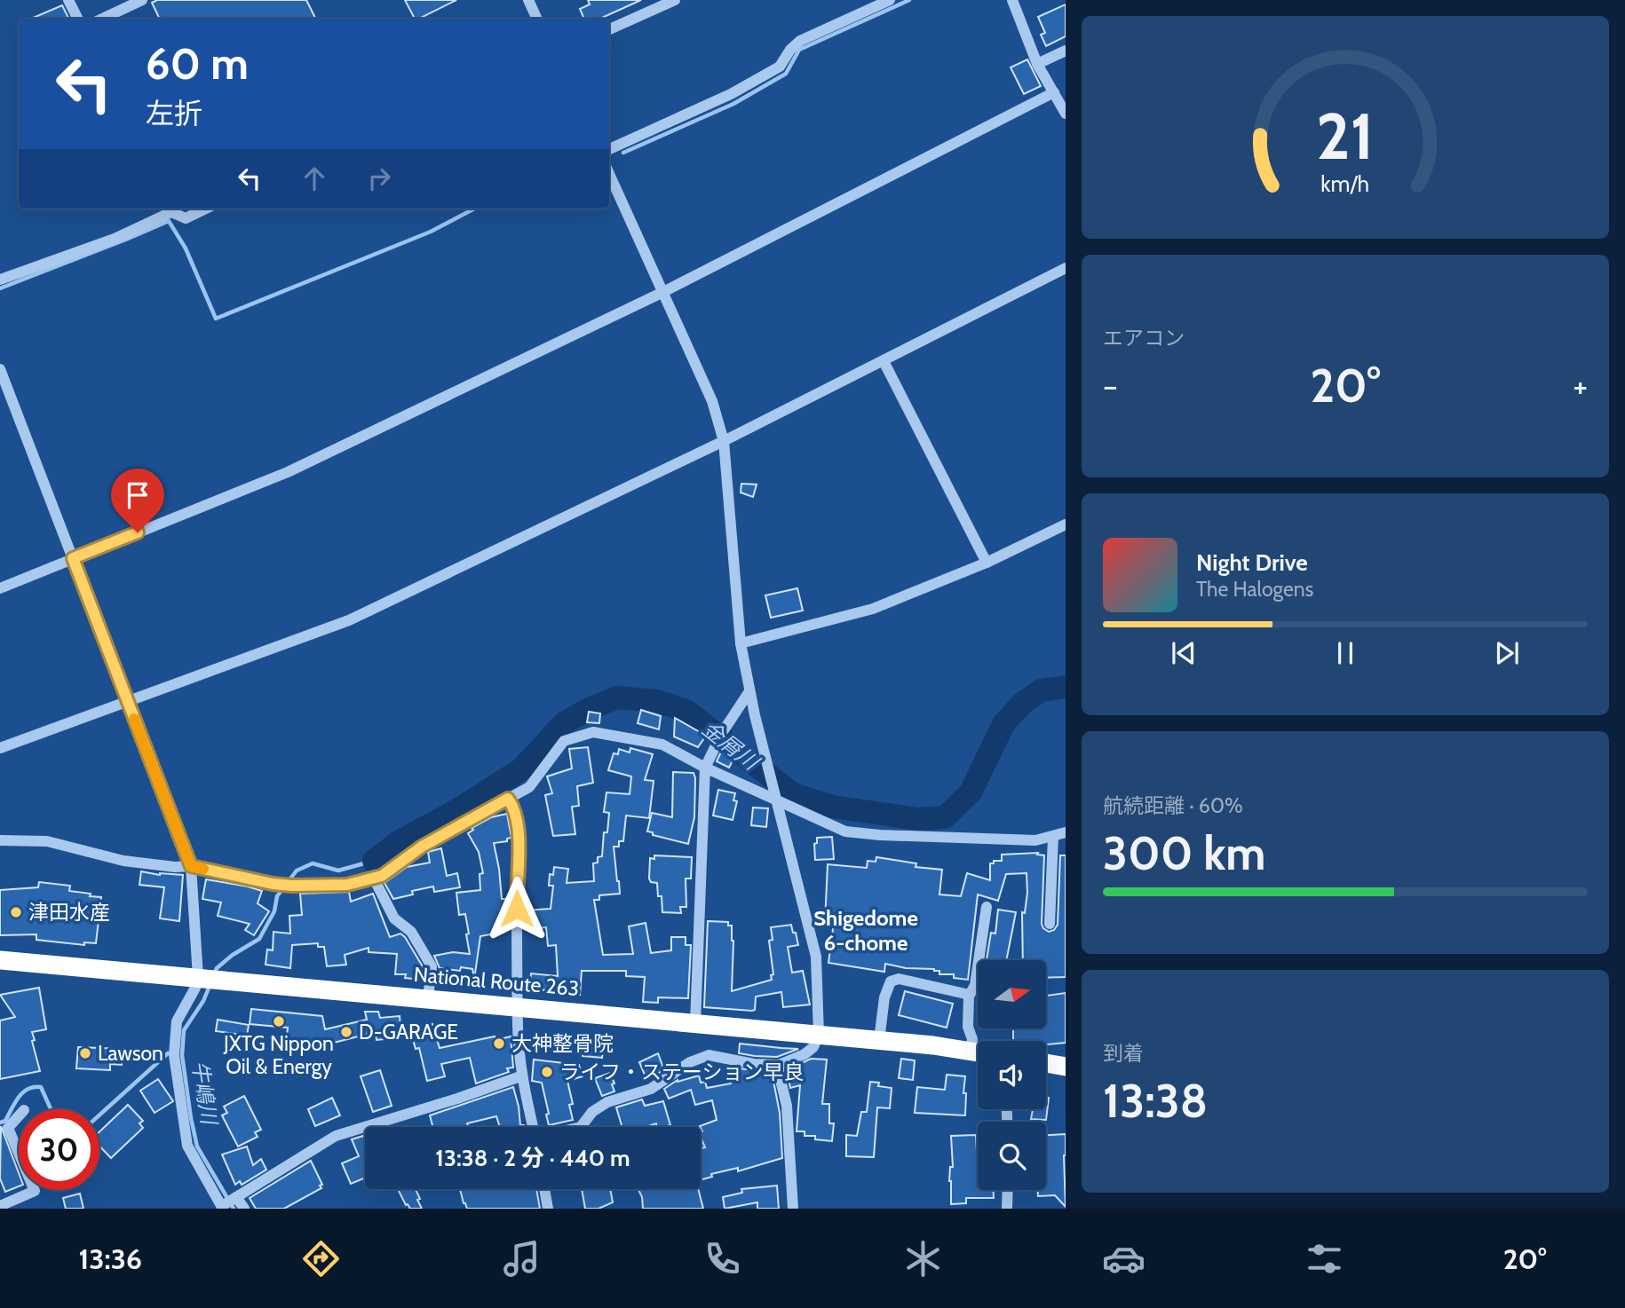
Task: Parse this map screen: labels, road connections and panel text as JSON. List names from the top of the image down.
{
  "streets": {
    "highway": ["National Route 263"]
  },
  "districts": ["Shigedome 6-chome"],
  "water": ["金屑川", "牛嶋川"],
  "places": [
    "津田水産",
    "JXTG Nippon Oil & Energy",
    "D-GARAGE",
    "大神整骨院",
    "Lawson",
    "ライフ・ステーション早良"
  ],
  "north": "right",
  "page": {
    "turn": ["60 m", "左折"],
    "tile": [
      "エアコン",
      ["航続距離 · 60%", "300 km"],
      ["到着", "13:38"]
    ],
    "heat": ["−", "20°", "+"],
    "song": ["Night Drive", "The Halogens"],
    "limit": "30",
    "trip": "13:38 · 2 分 · 440 m",
    "tabs": ["13:36", "20°"],
    "gauge": ["21", "km/h"]
  }
}
